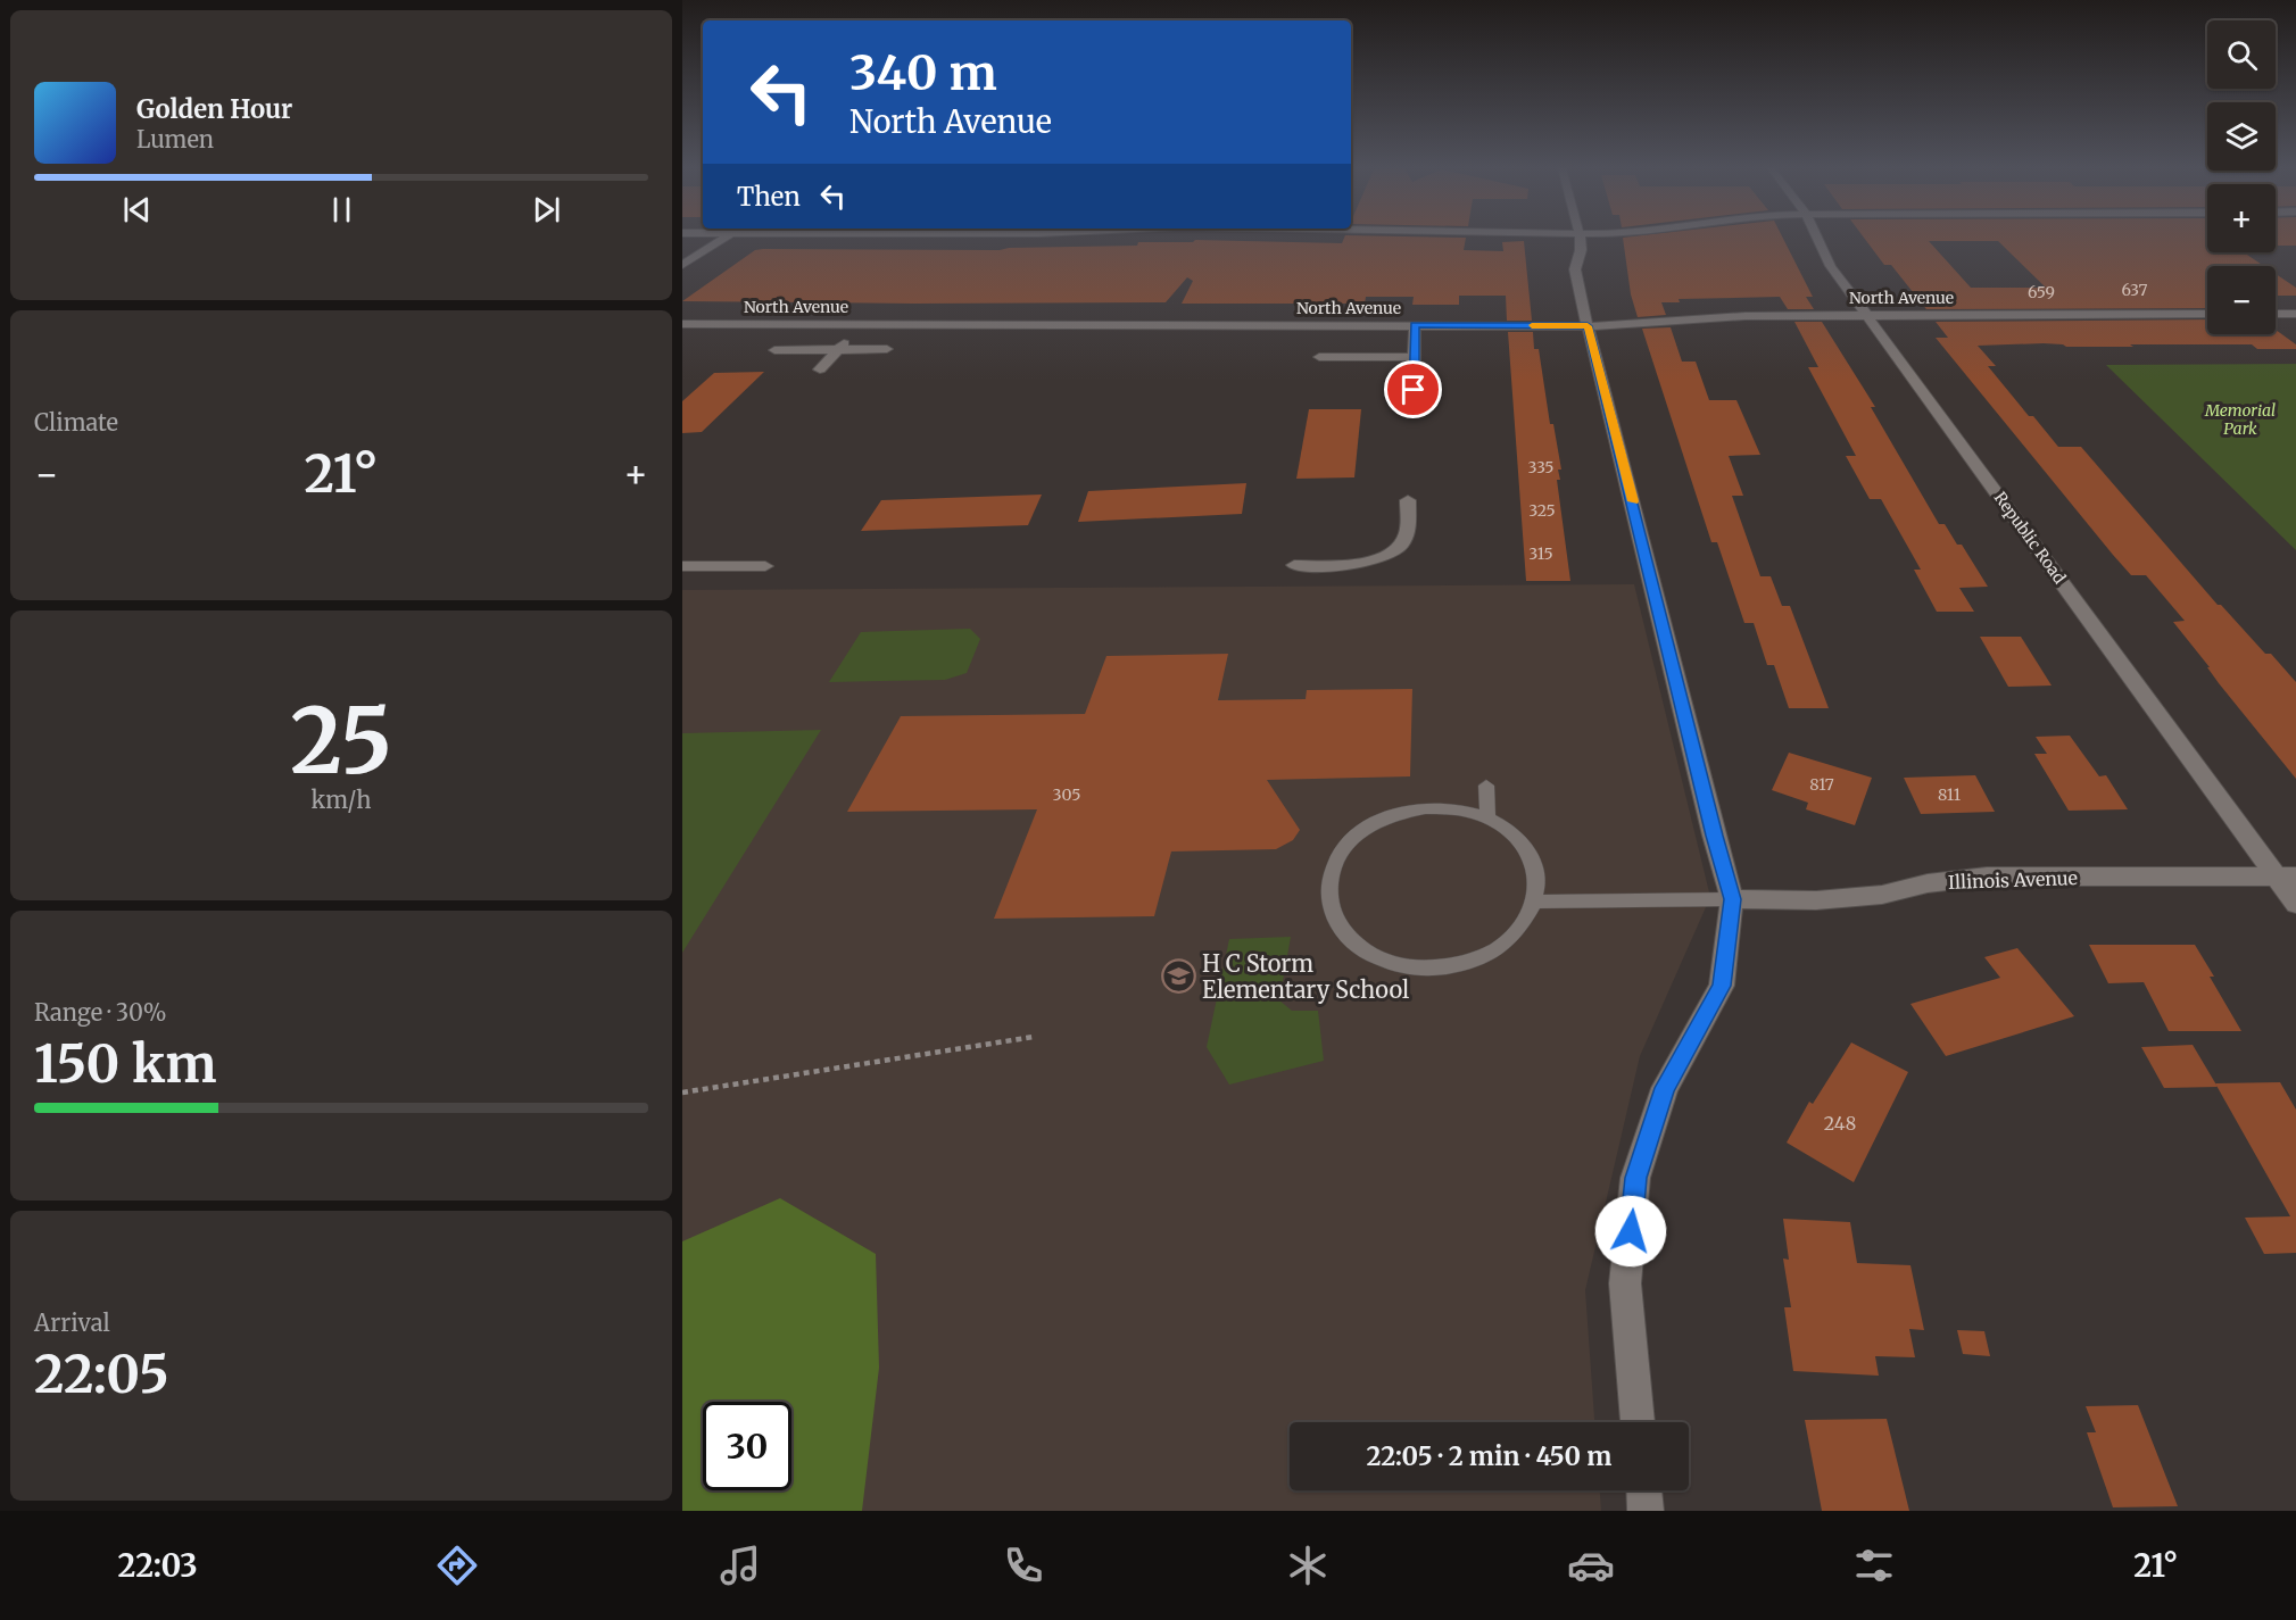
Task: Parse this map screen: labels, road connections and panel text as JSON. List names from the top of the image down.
{
  "streets": {
    "street": ["North Avenue", "Republic Road", "Illinois Avenue"]
  },
  "crossings": [
    ["North Avenue", "Republic Road"],
    ["Republic Road", "Illinois Avenue"]
  ],
  "parks": ["Memorial Park"],
  "places": {
    "school or university": ["H C Storm Elementary School"]
  },
  "house_numbers": [
    "637",
    "659",
    "335",
    "325",
    "315",
    "817",
    "305",
    "811",
    "248"
  ],
  "page": {
    "map_buttons": ["+", "−"],
    "turn": ["340 m", "North Avenue"],
    "song": ["Golden Hour", "Lumen"],
    "then": "Then",
    "tile": [
      "Climate",
      ["25", "km/h"],
      ["Range · 30%", "150 km"],
      ["Arrival", "22:05"]
    ],
    "heat": ["−", "21°", "+"],
    "limit": "30",
    "trip": "22:05 · 2 min · 450 m",
    "tabs": ["22:03", "21°"]
  }
}
